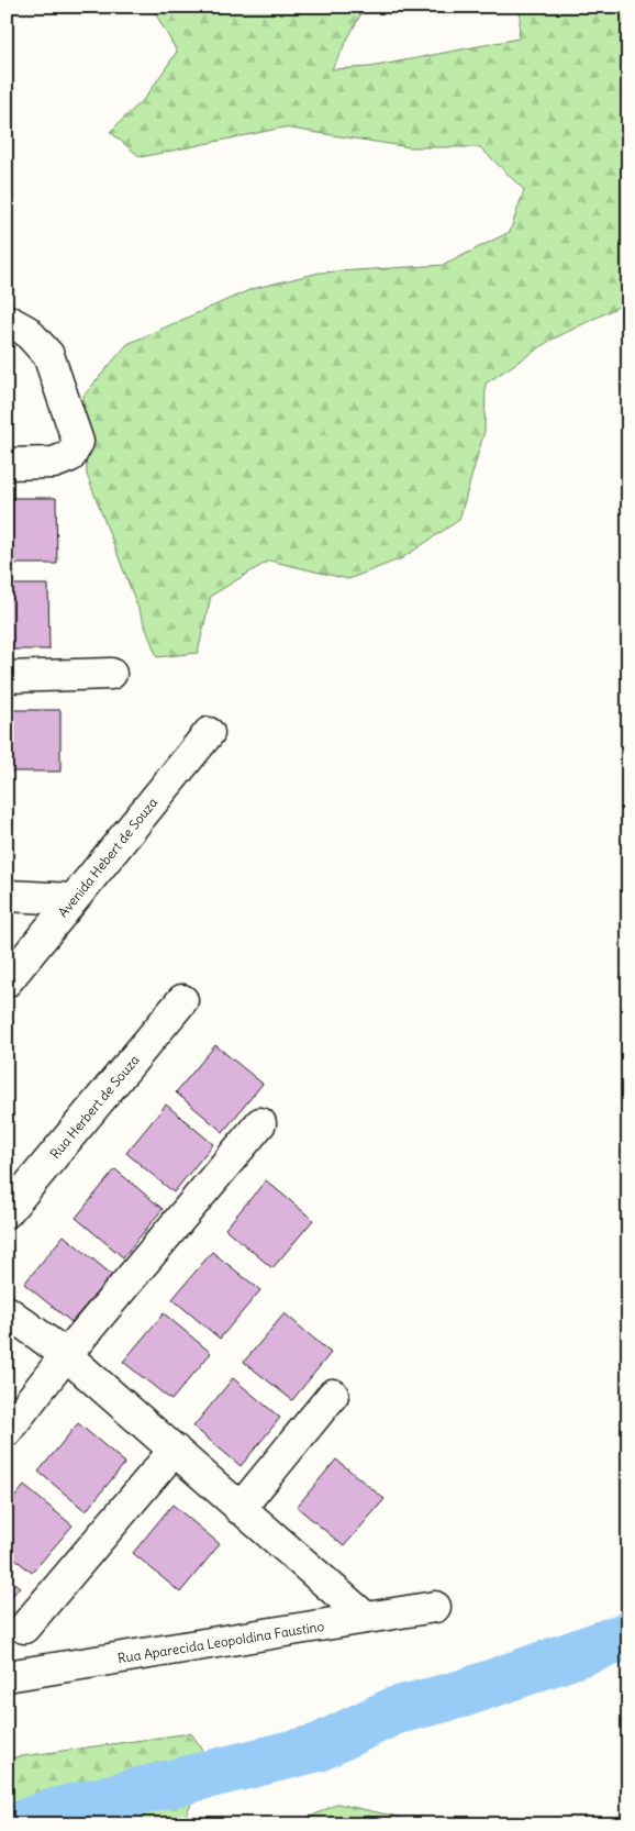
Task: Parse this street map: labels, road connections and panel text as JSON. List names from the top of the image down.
{
  "streets": {
    "street": ["Avenida Hebert de Souza", "Rua Herbert de Souza", "Rua Aparecida Leopoldina Faustino"]
  }
}
